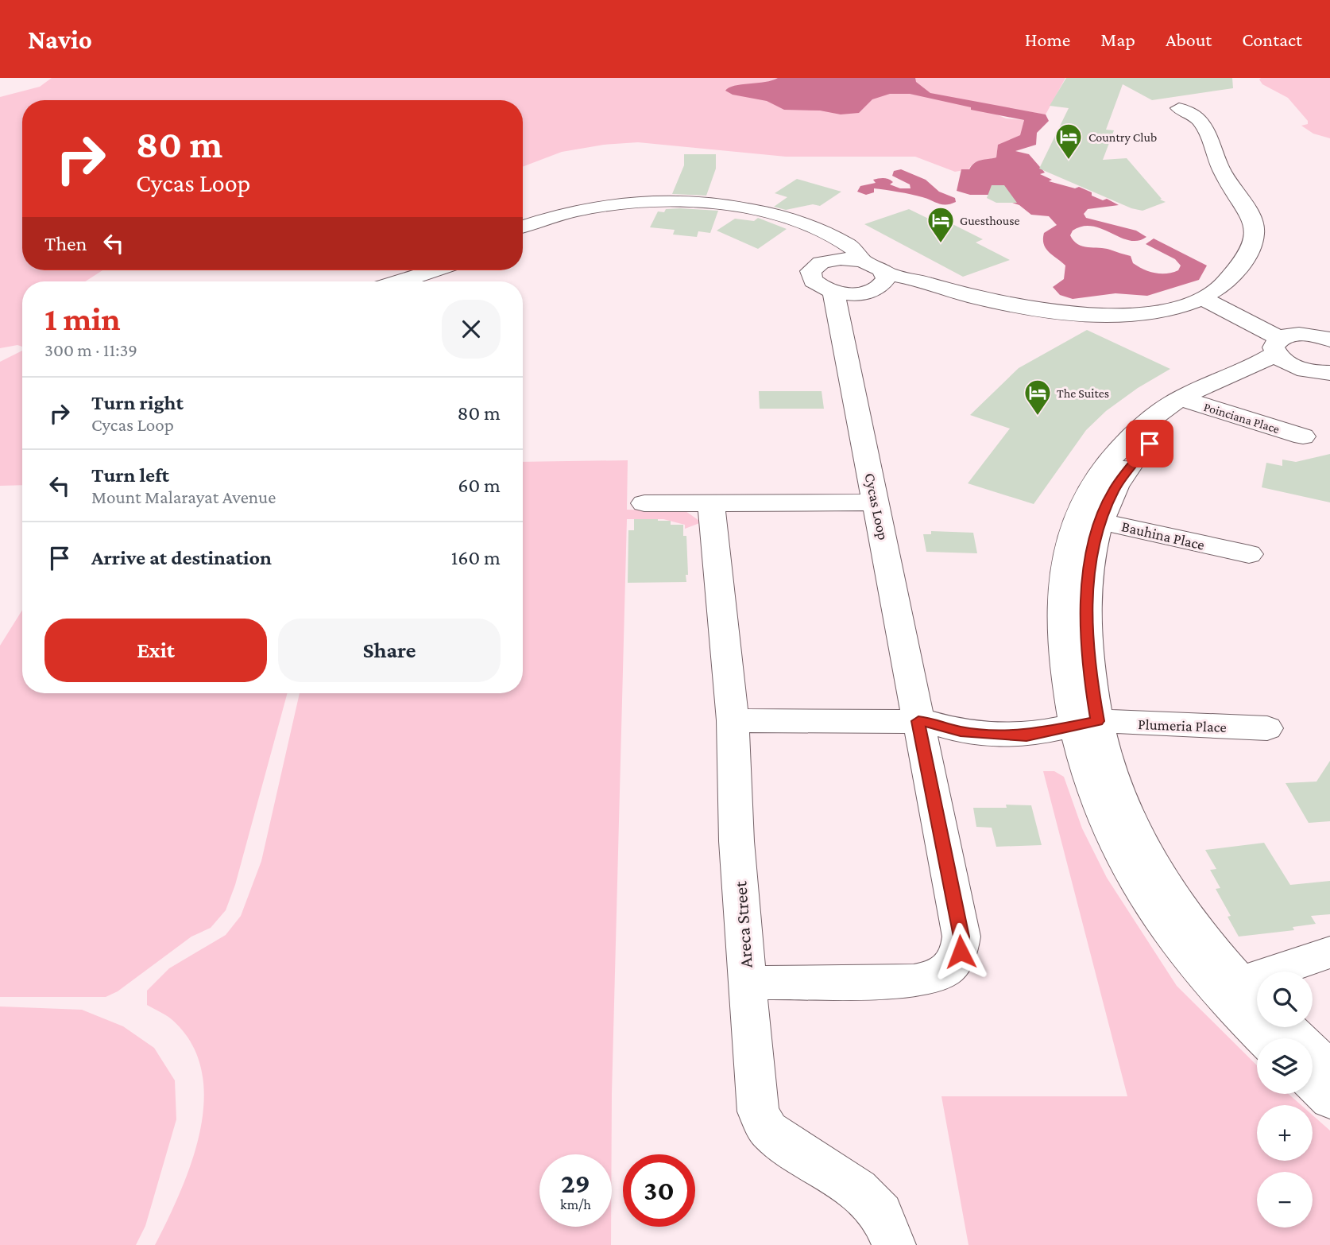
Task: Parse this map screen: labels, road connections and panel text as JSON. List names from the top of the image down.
{
  "streets": {
    "street": [
      "Poinciana Place",
      "Cycas Loop",
      "Bauhina Place",
      "Plumeria Place",
      "Areca Street"
    ]
  },
  "crossings": [
    ["Cycas Loop", "Areca Street"]
  ],
  "places": {
    "hotel": ["Country Club", "Guesthouse", "The Suites"]
  },
  "page": {
    "header": "Navio",
    "nav": [
      "Home",
      "Map",
      "About",
      "Contact"
    ],
    "turn": ["80 m", "Cycas Loop"],
    "then": "Then",
    "heading": ["1 min", "300 m · 11:39"],
    "list": [
      {
        "name": "Turn right",
        "note": "Cycas Loop",
        "value": "80 m"
      },
      {
        "name": "Turn left",
        "note": "Mount Malarayat Avenue",
        "value": "60 m"
      },
      {
        "name": "Arrive at destination",
        "value": "160 m"
      }
    ],
    "buttons": ["Exit", "Share"],
    "map_buttons": ["+", "−"],
    "speed": "29 km/h",
    "limit": "30"
  }
}
